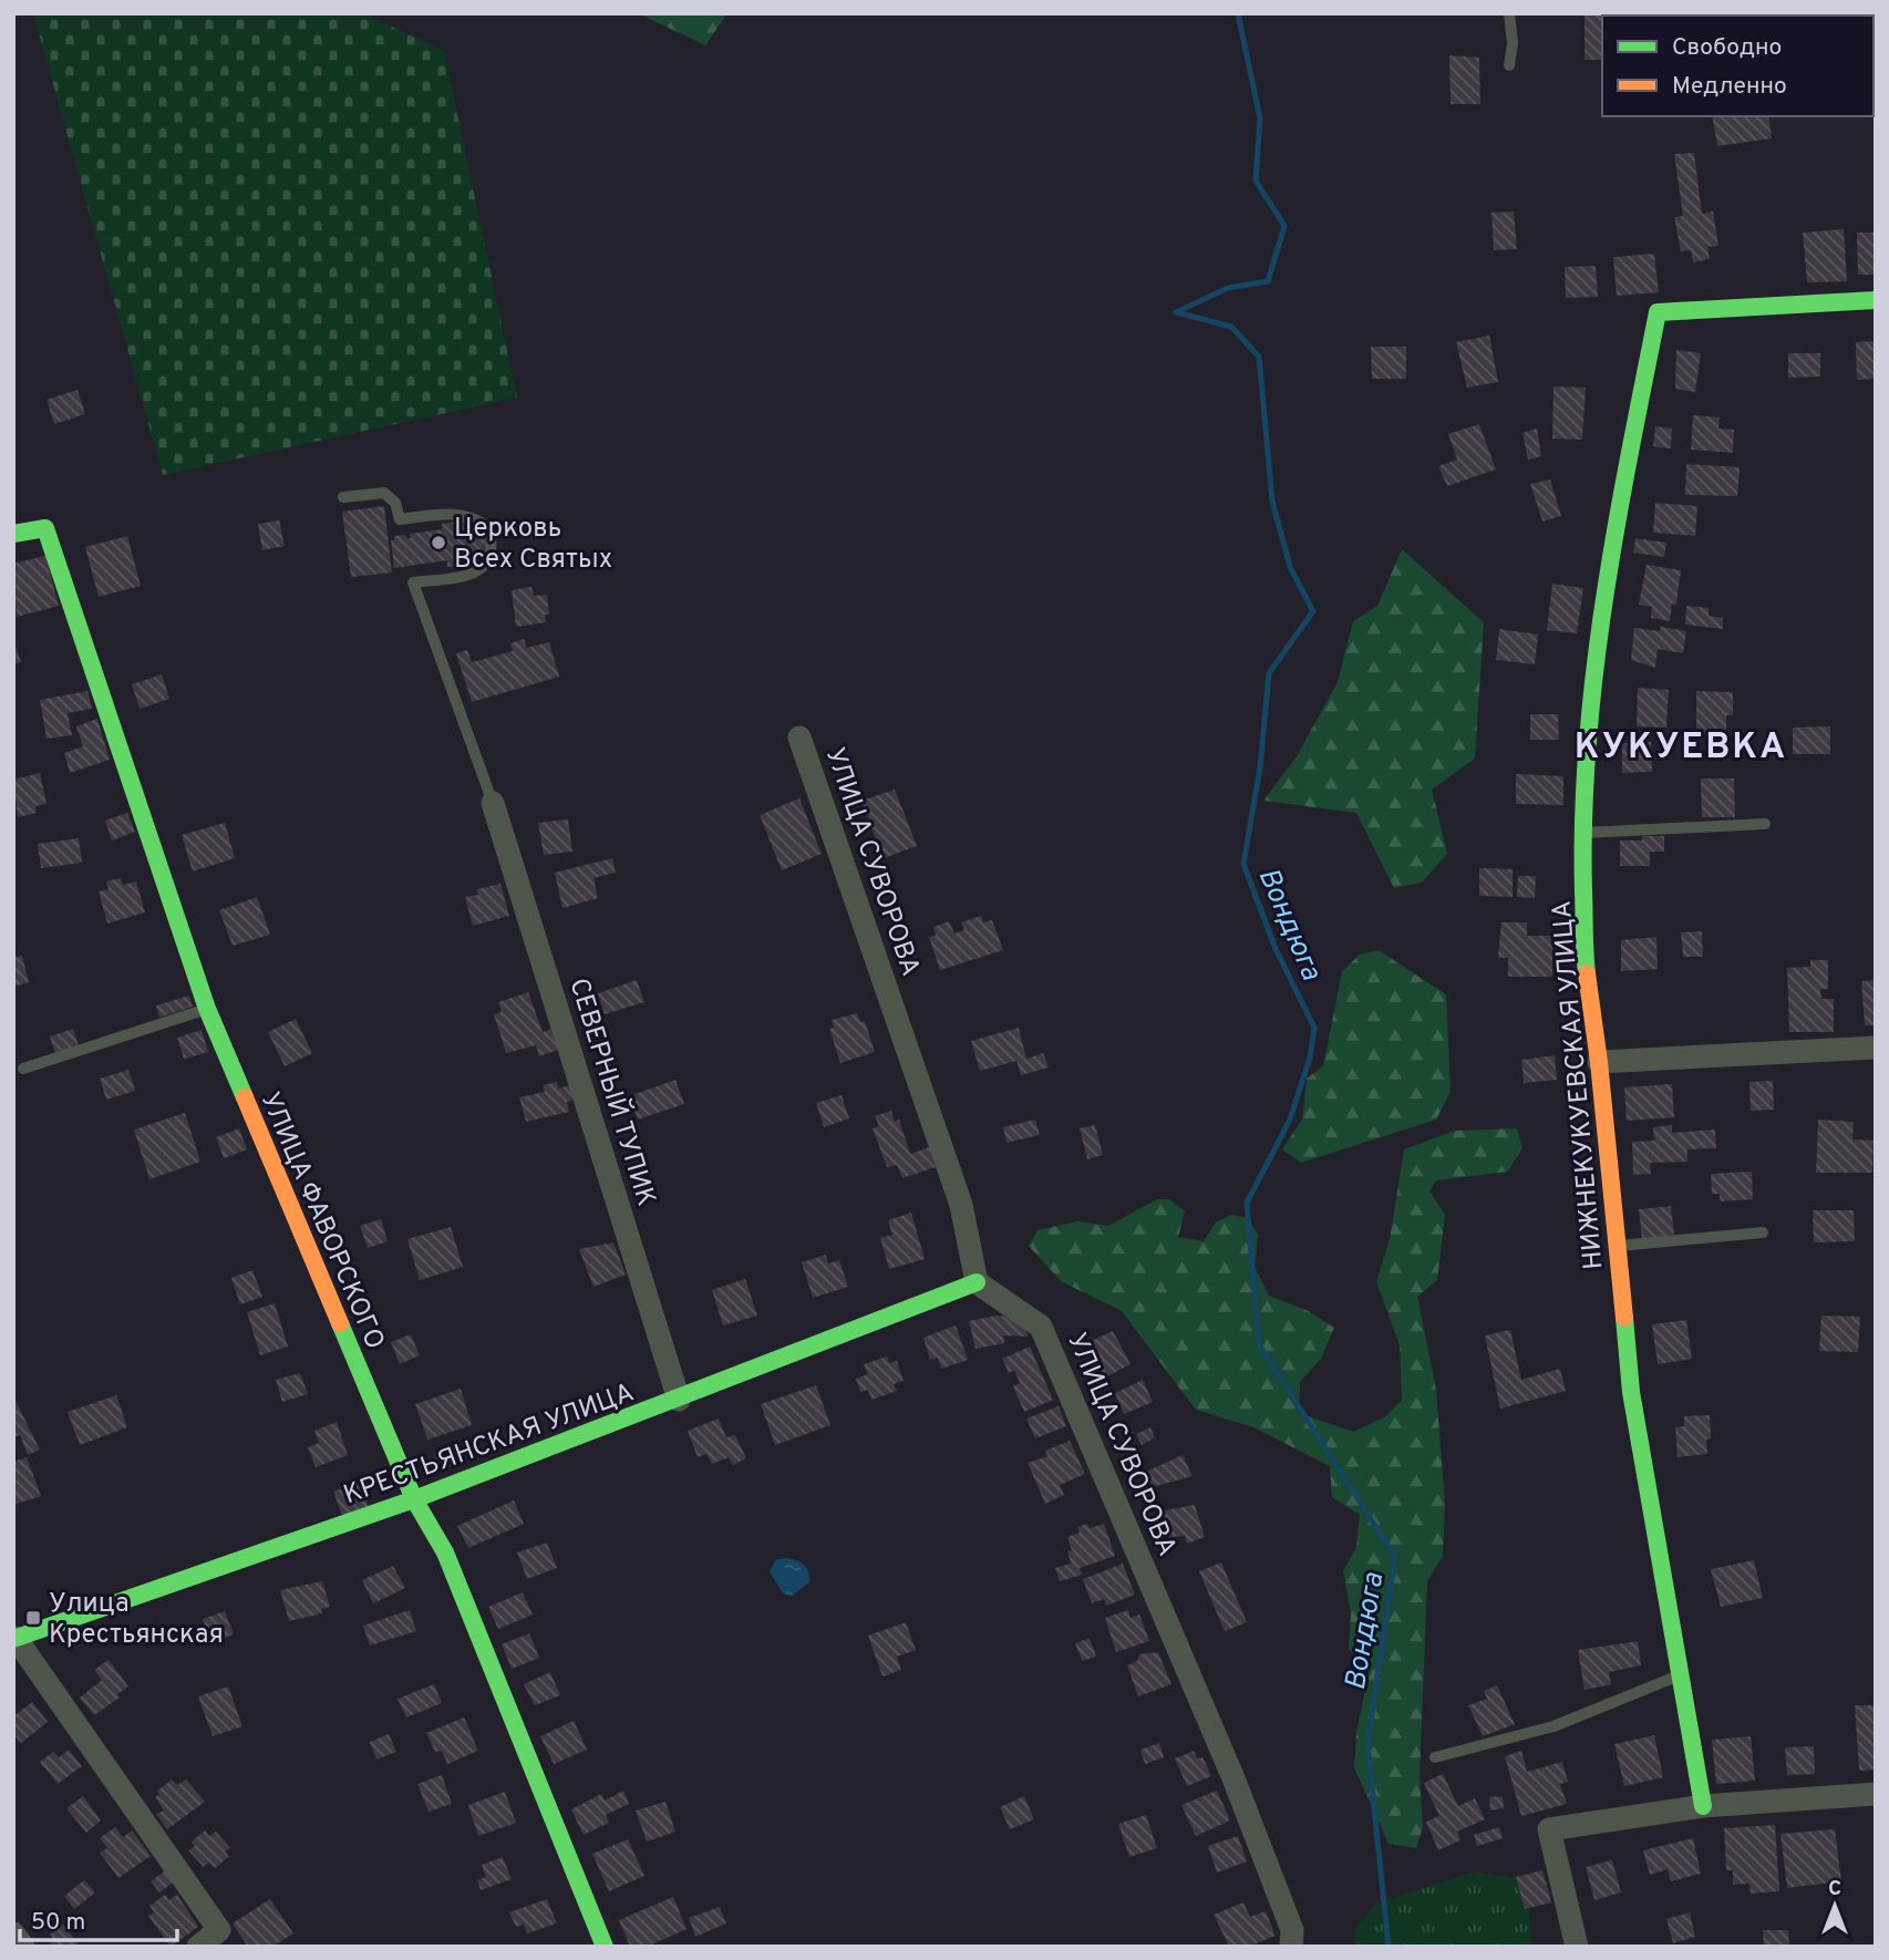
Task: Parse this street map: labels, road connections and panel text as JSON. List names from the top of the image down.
{
  "streets": {
    "street": [
      "УЛИЦА СУВОРОВА",
      "НИЖНЕКУКУЕВСКАЯ УЛИЦА",
      "СЕВЕРНЫЙ ТУПИК",
      "УЛИЦА ФАВОРСКОГО",
      "КРЕСТЬЯНСКАЯ УЛИЦА"
    ]
  },
  "crossings": [
    ["УЛИЦА СУВОРОВА", "КРЕСТЬЯНСКАЯ УЛИЦА"],
    ["СЕВЕРНЫЙ ТУПИК", "КРЕСТЬЯНСКАЯ УЛИЦА"],
    ["УЛИЦА ФАВОРСКОГО", "КРЕСТЬЯНСКАЯ УЛИЦА"]
  ],
  "districts": ["КУКУЕВКА"],
  "water": ["Вондюга"],
  "places": {
    "other": ["Церковь Всех Святых"],
    "transit": ["Улица Крестьянская"]
  },
  "legend": ["Свободно", "Медленно"],
  "scale_bar": "50 m",
  "north": "top"
}
